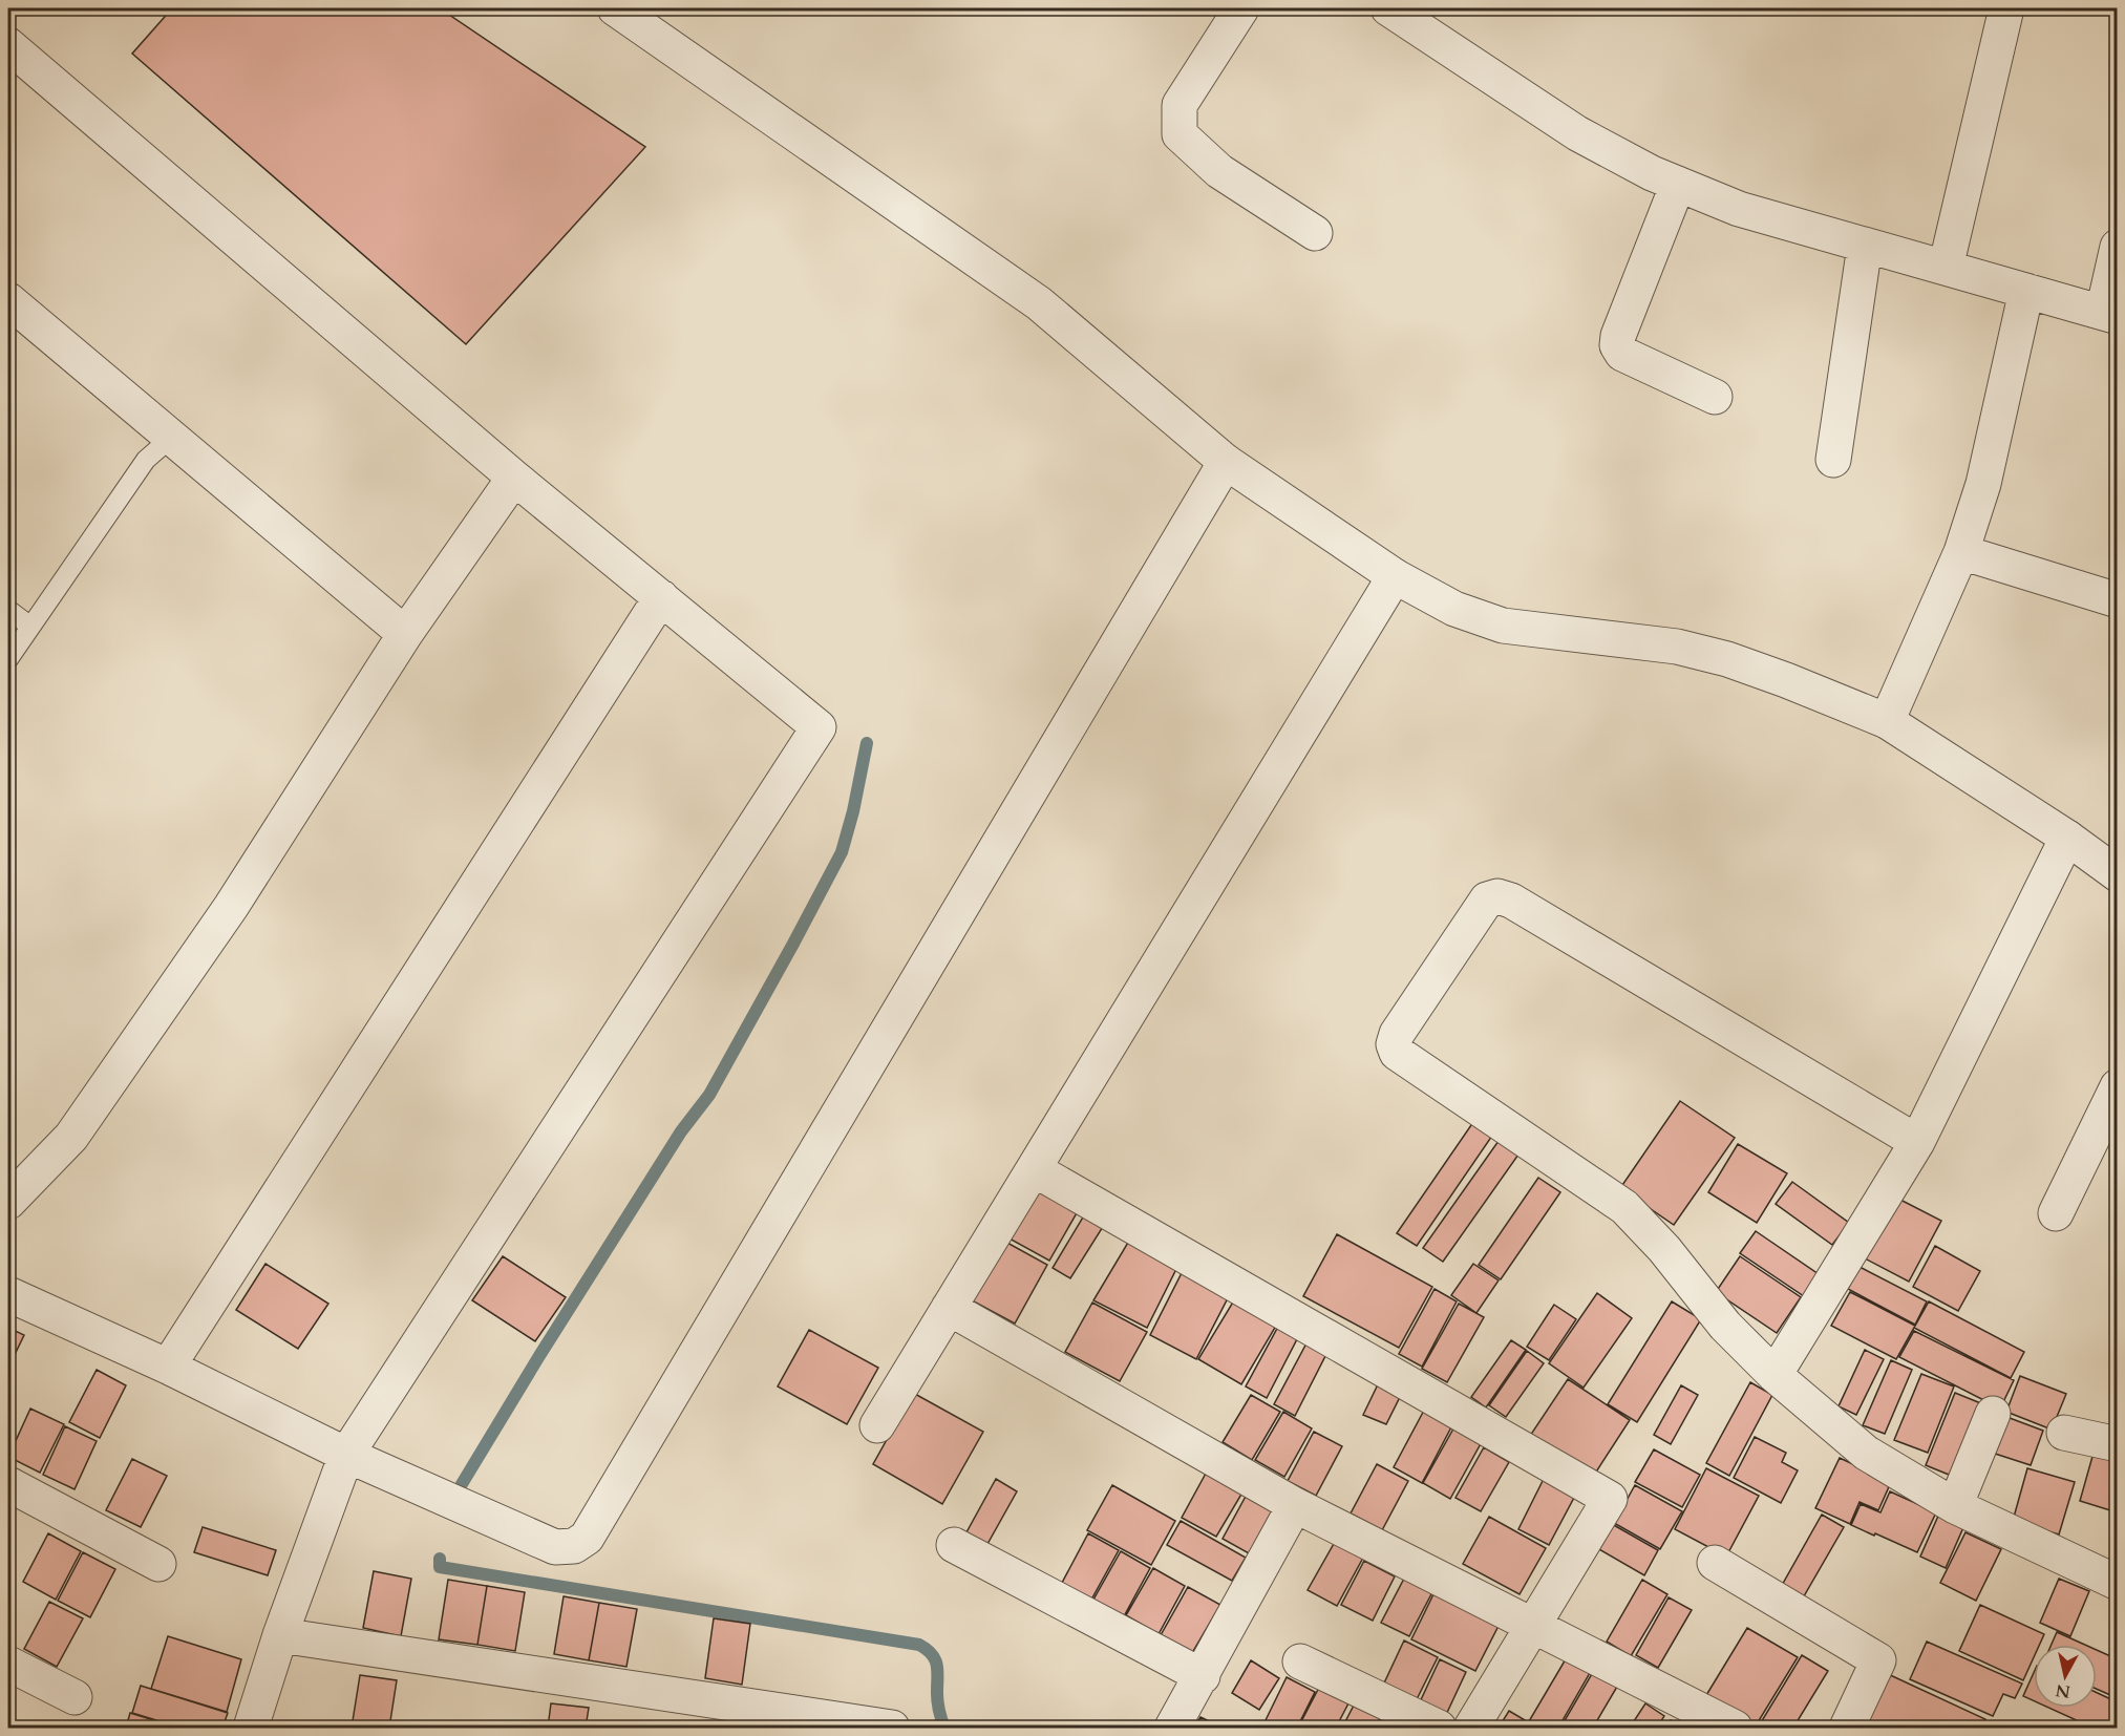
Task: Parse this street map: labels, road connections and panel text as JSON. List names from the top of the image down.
{
  "north": "bottom"
}
